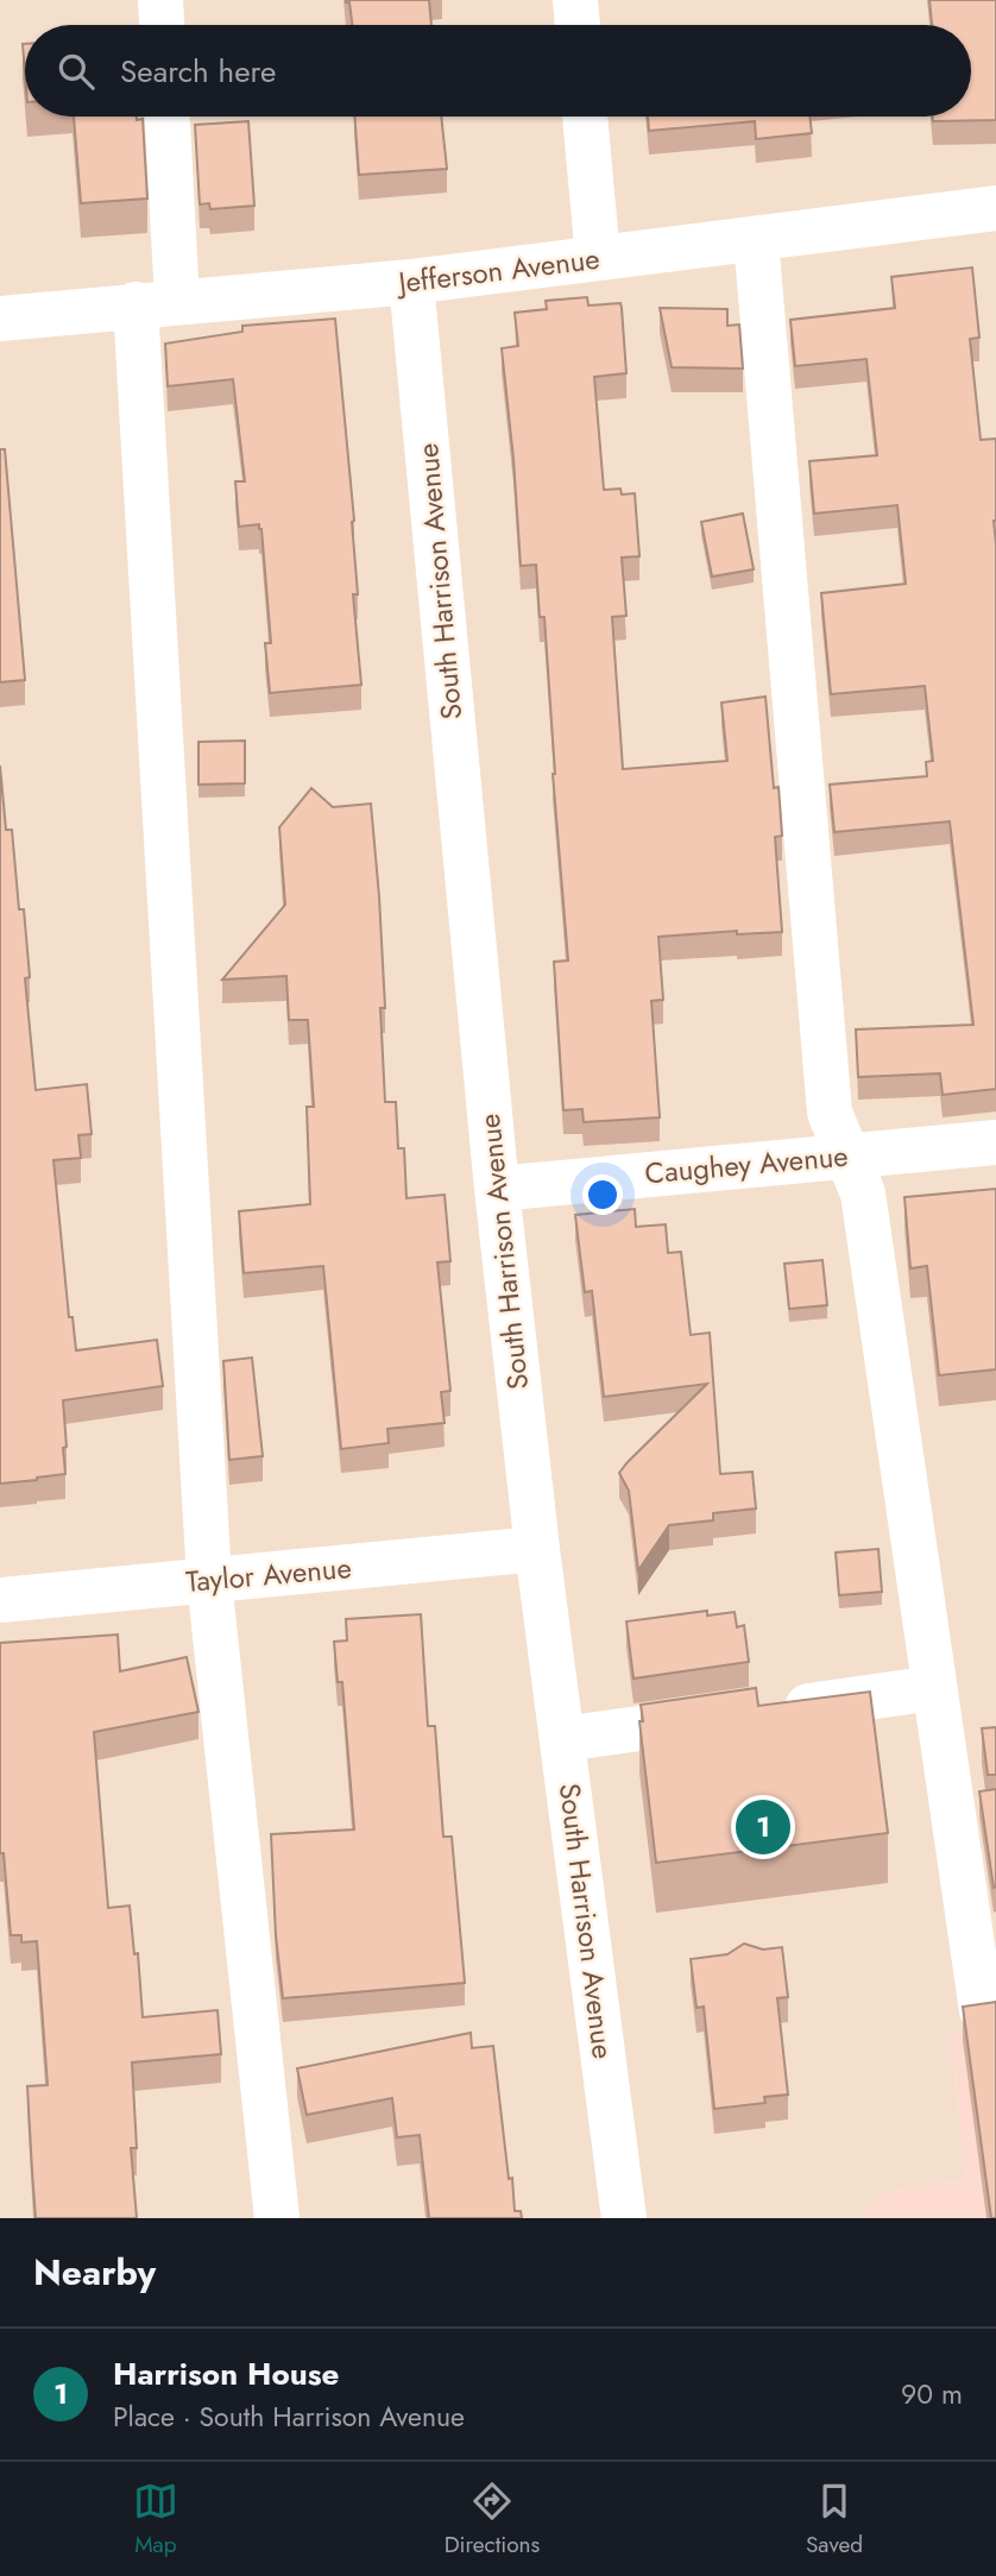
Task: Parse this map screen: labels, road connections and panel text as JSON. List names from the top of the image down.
{
  "streets": {
    "street": [
      "Jefferson Avenue",
      "South Harrison Avenue",
      "Caughey Avenue",
      "Taylor Avenue"
    ]
  },
  "crossings": [
    ["Jefferson Avenue", "South Harrison Avenue"],
    ["South Harrison Avenue", "Caughey Avenue"],
    ["South Harrison Avenue", "Taylor Avenue"]
  ],
  "page": {
    "search": "Search here",
    "pins": "1",
    "heading": "Nearby",
    "list": [
      {
        "mark": "1",
        "name": "Harrison House",
        "note": "Place · South Harrison Avenue",
        "value": "90 m"
      }
    ],
    "nav": ["Map", "Directions", "Saved"]
  }
}
